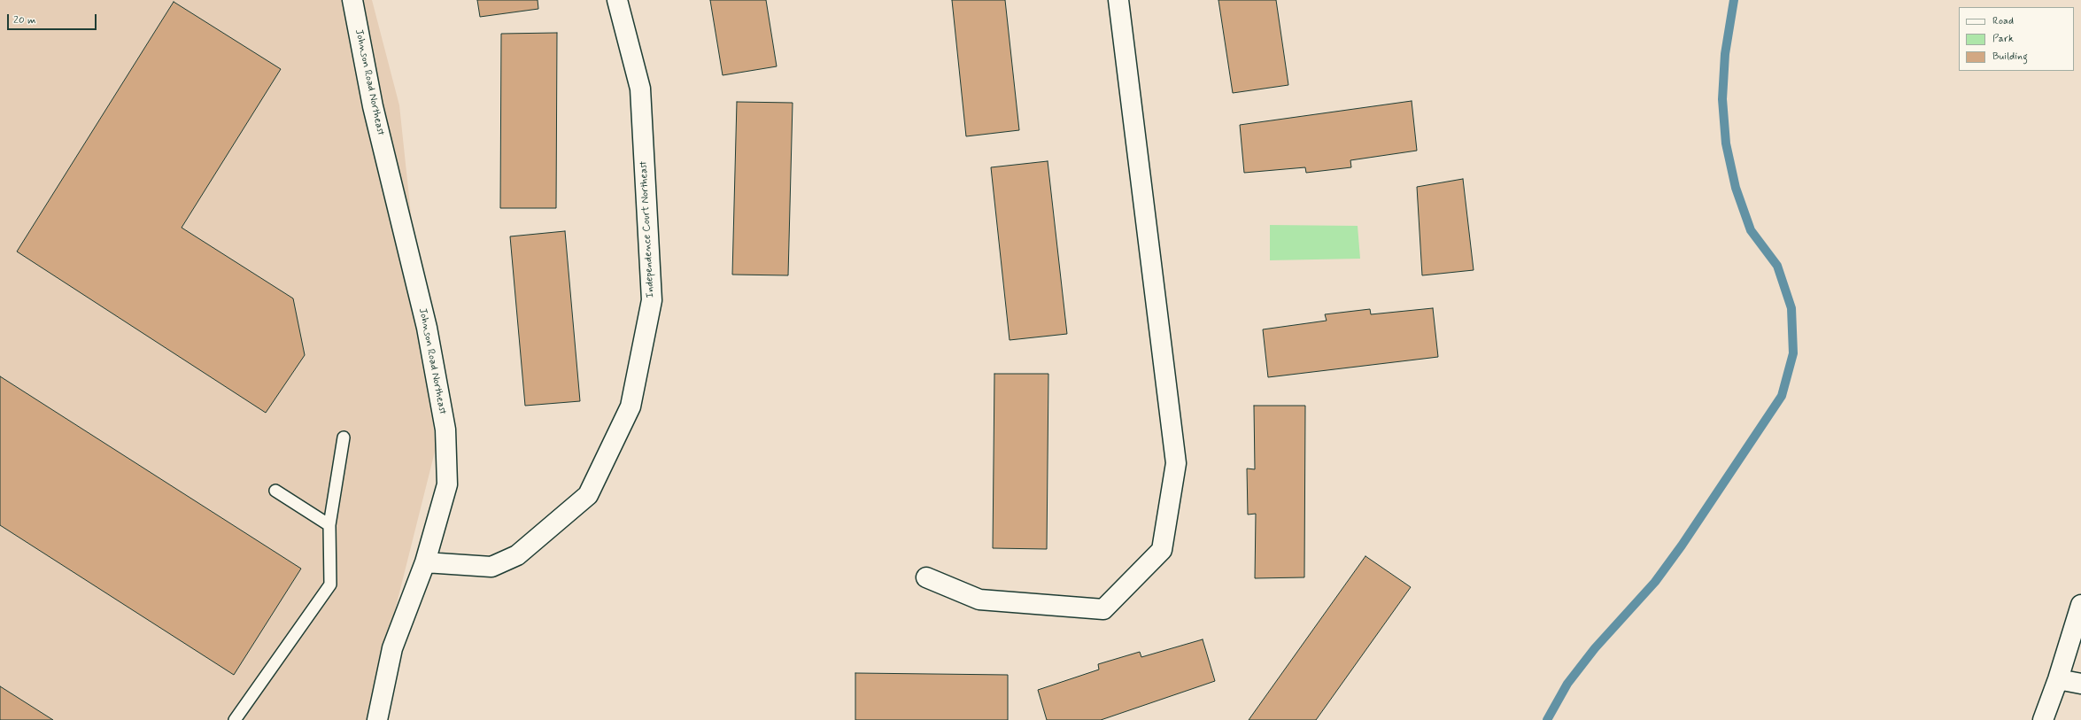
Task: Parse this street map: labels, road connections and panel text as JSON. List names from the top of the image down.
{
  "streets": {
    "street": ["Johnson Road Northeast", "Independence Court Northeast"]
  },
  "crossings": [
    ["Johnson Road Northeast", "Independence Court Northeast"]
  ],
  "legend": ["Road", "Park", "Building"],
  "scale_bar": "20 m"
}
